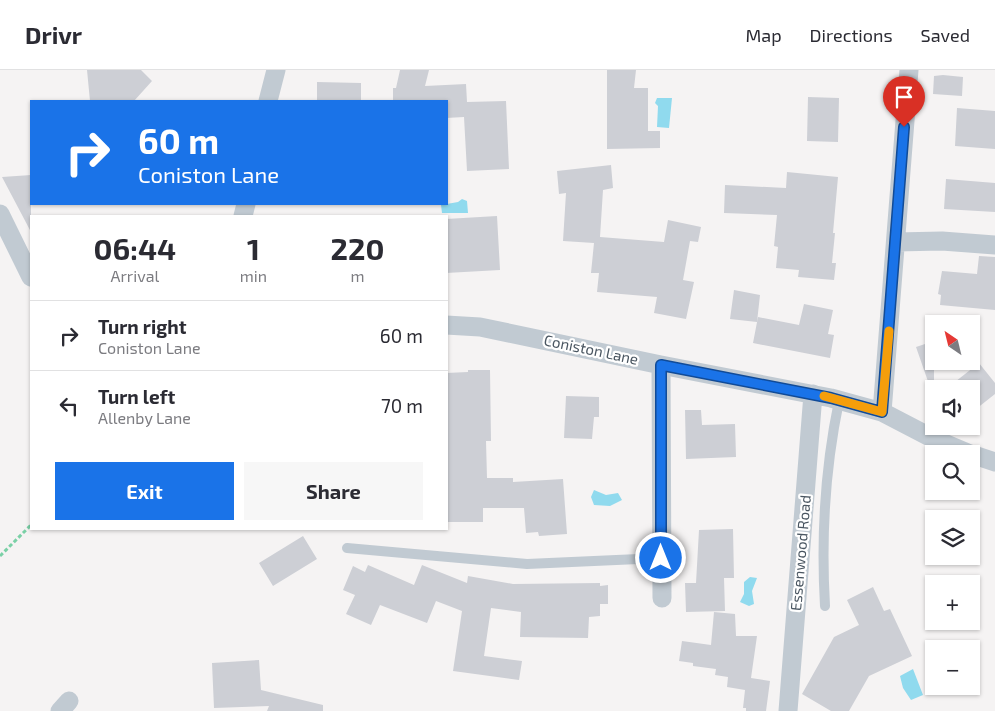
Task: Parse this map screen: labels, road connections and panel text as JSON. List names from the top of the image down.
{
  "streets": {
    "street": ["Coniston Lane", "Essenwood Road"]
  },
  "crossings": [
    ["Coniston Lane", "Essenwood Road"]
  ],
  "north": "top left",
  "page": {
    "header": "Drivr",
    "nav": ["Map", "Directions", "Saved"],
    "turn": ["60 m", "Coniston Lane"],
    "eta": [
      "06:44",
      "Arrival",
      "1",
      "min",
      "220",
      "m"
    ],
    "list": [
      {
        "name": "Turn right",
        "note": "Coniston Lane",
        "value": "60 m"
      },
      {
        "name": "Turn left",
        "note": "Allenby Lane",
        "value": "70 m"
      }
    ],
    "map_buttons": ["+", "−"],
    "buttons": ["Exit", "Share"]
  }
}
